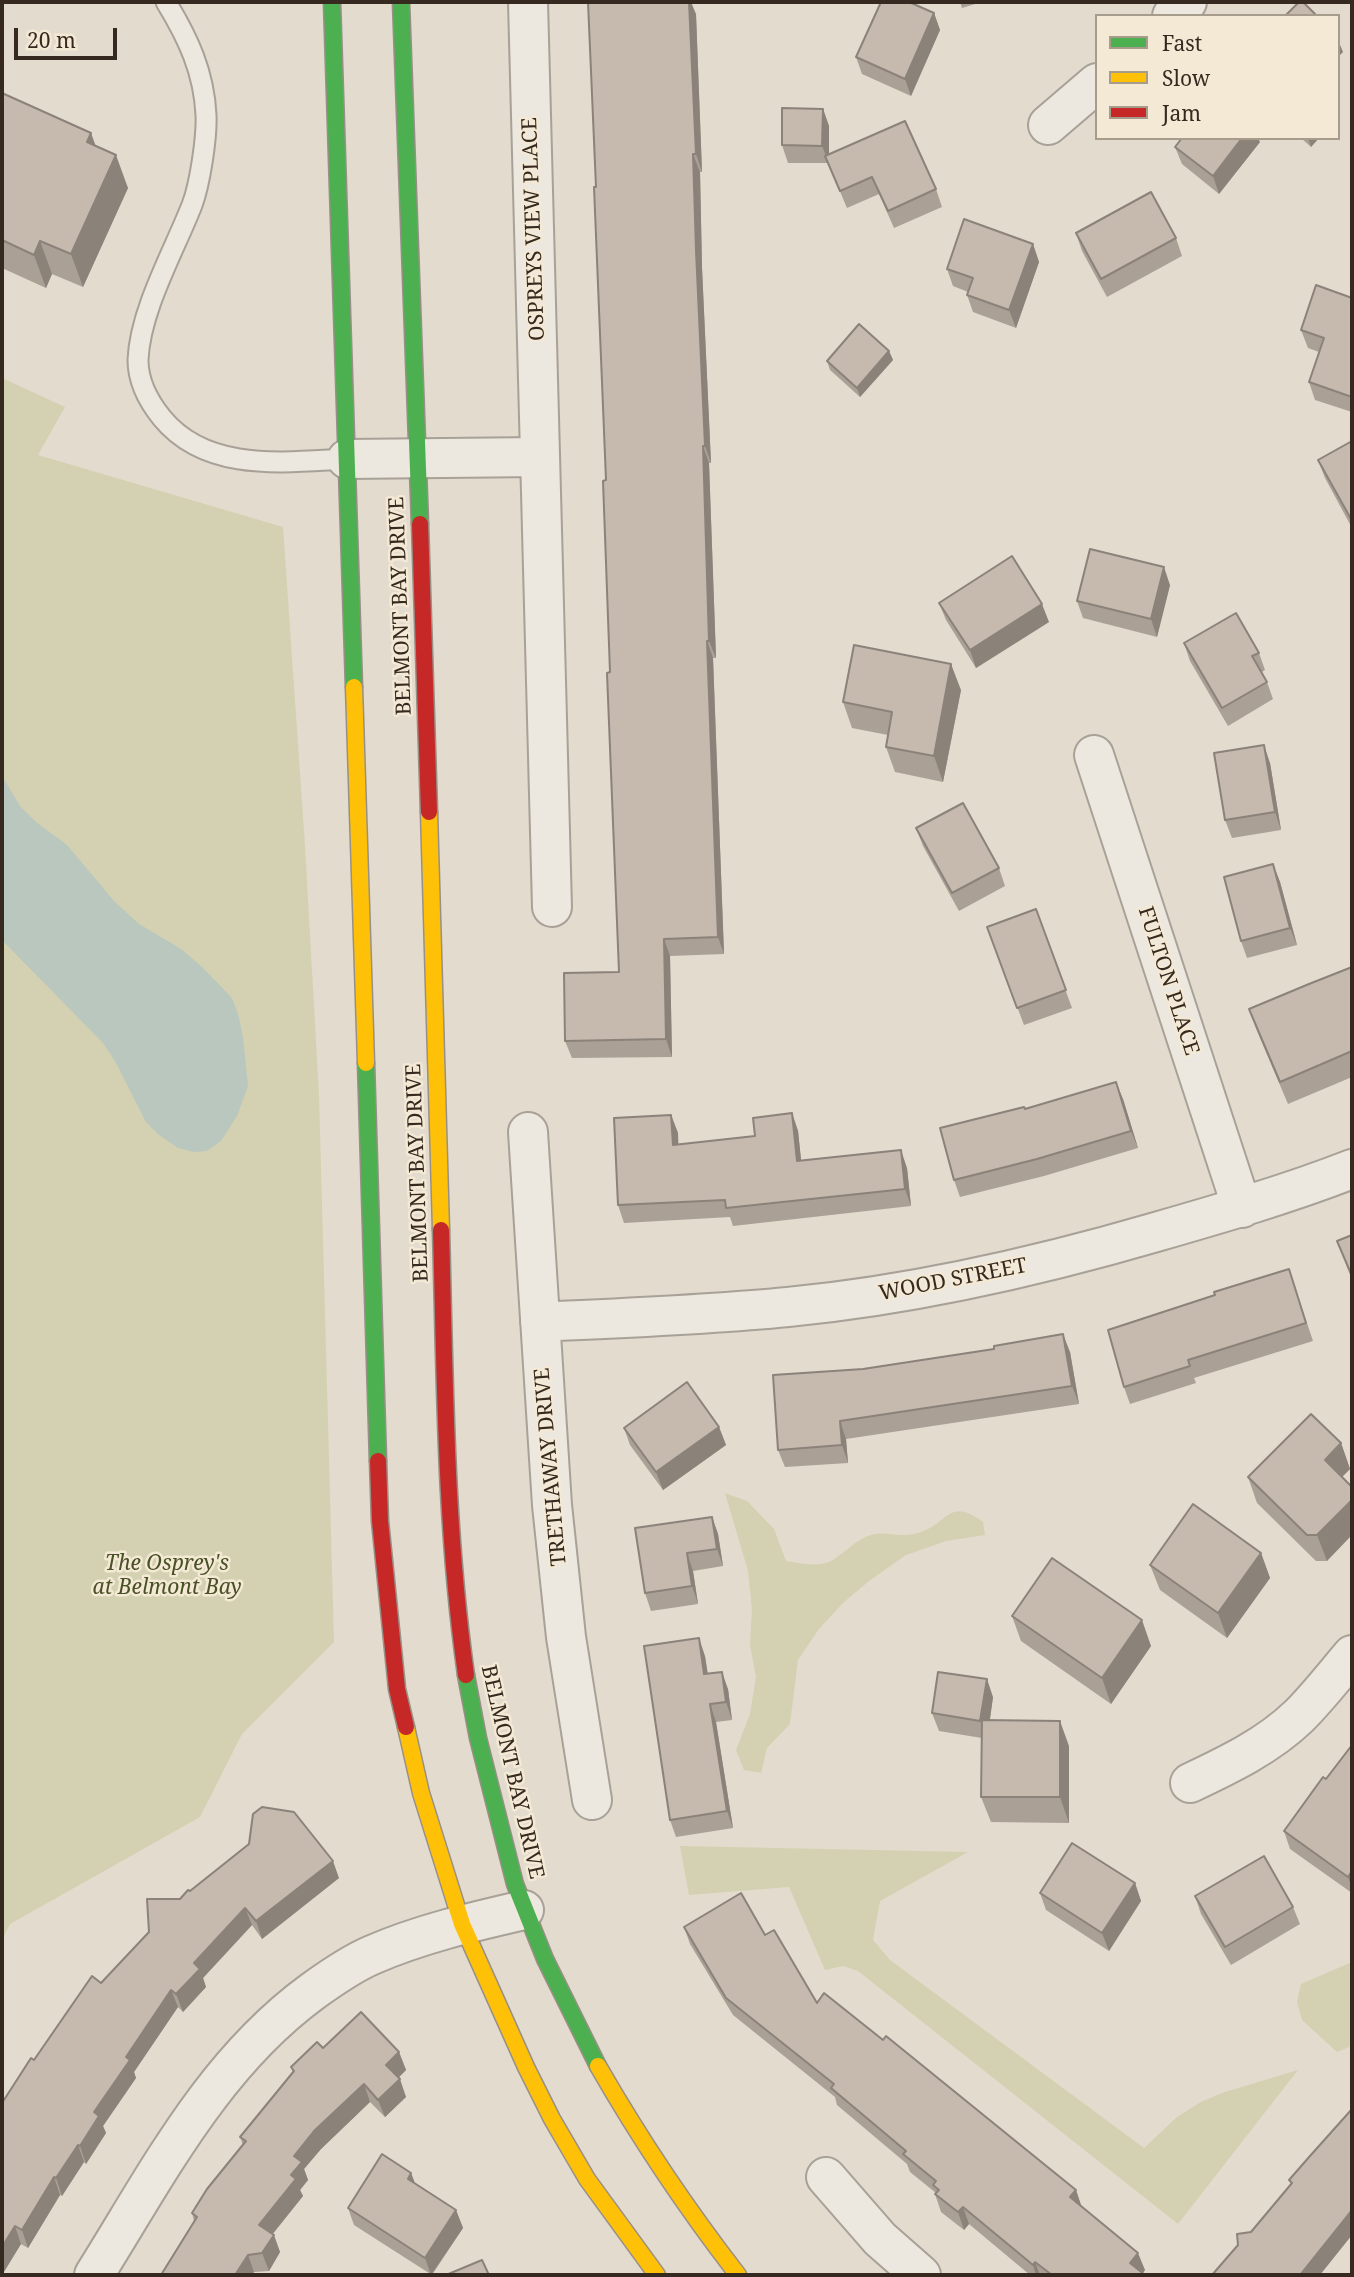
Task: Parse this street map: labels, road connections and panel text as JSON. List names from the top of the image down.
{
  "streets": {
    "street": [
      "OSPREYS VIEW PLACE",
      "BELMONT BAY DRIVE",
      "FULTON PLACE",
      "WOOD STREET",
      "TRETHAWAY DRIVE"
    ]
  },
  "crossings": [
    ["FULTON PLACE", "WOOD STREET"],
    ["WOOD STREET", "TRETHAWAY DRIVE"]
  ],
  "parks": ["The Osprey's at Belmont Bay"],
  "legend": ["Fast", "Slow", "Jam"],
  "scale_bar": "20 m"
}
